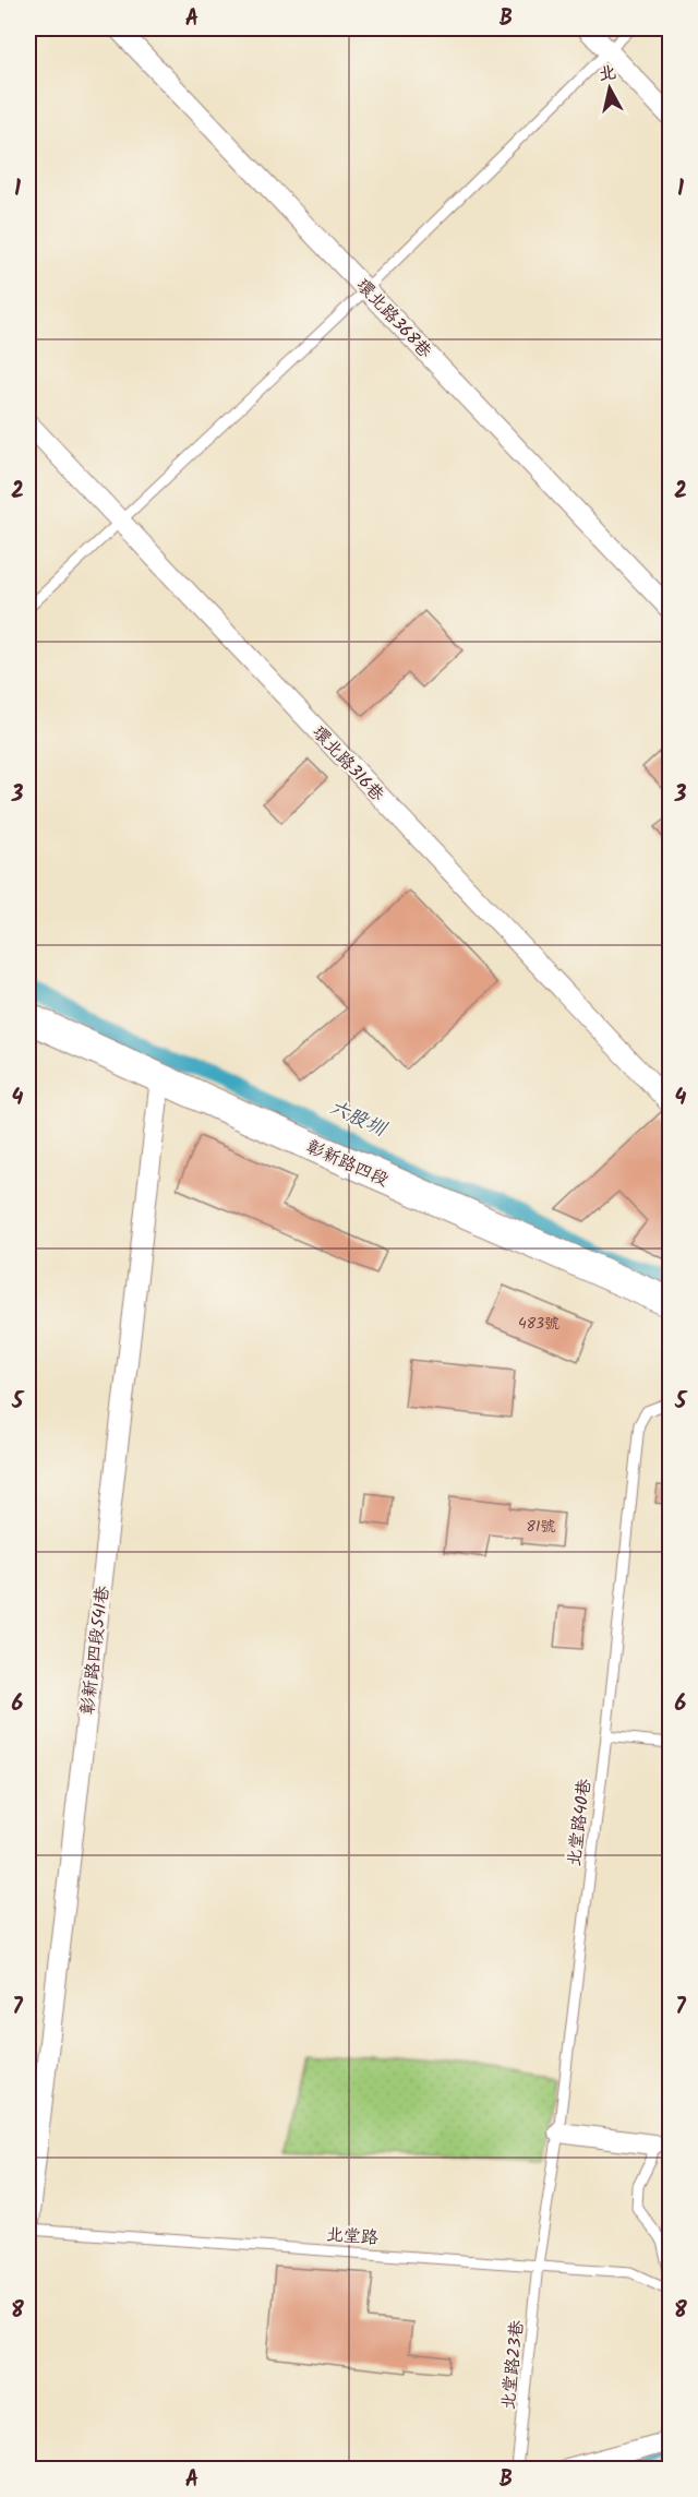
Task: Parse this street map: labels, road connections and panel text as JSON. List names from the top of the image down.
{
  "streets": {
    "street": [
      "環北路368巷",
      "環北路316巷",
      "彰新路四段",
      "彰新路四段541巷"
    ],
    "lane": ["北堂路40巷", "北堂路", "北堂路23巷"]
  },
  "crossings": [
    ["彰新路四段", "彰新路四段541巷"],
    ["北堂路40巷", "北堂路"],
    ["北堂路40巷", "北堂路23巷"],
    ["北堂路", "北堂路23巷"]
  ],
  "water": ["六股圳"],
  "house_numbers": ["483號", "81號"],
  "north": "top",
  "grid": {
    "columns": ["A", "B"],
    "rows": [
      "1",
      "2",
      "3",
      "4",
      "5",
      "6",
      "7",
      "8"
    ]
  }
}
